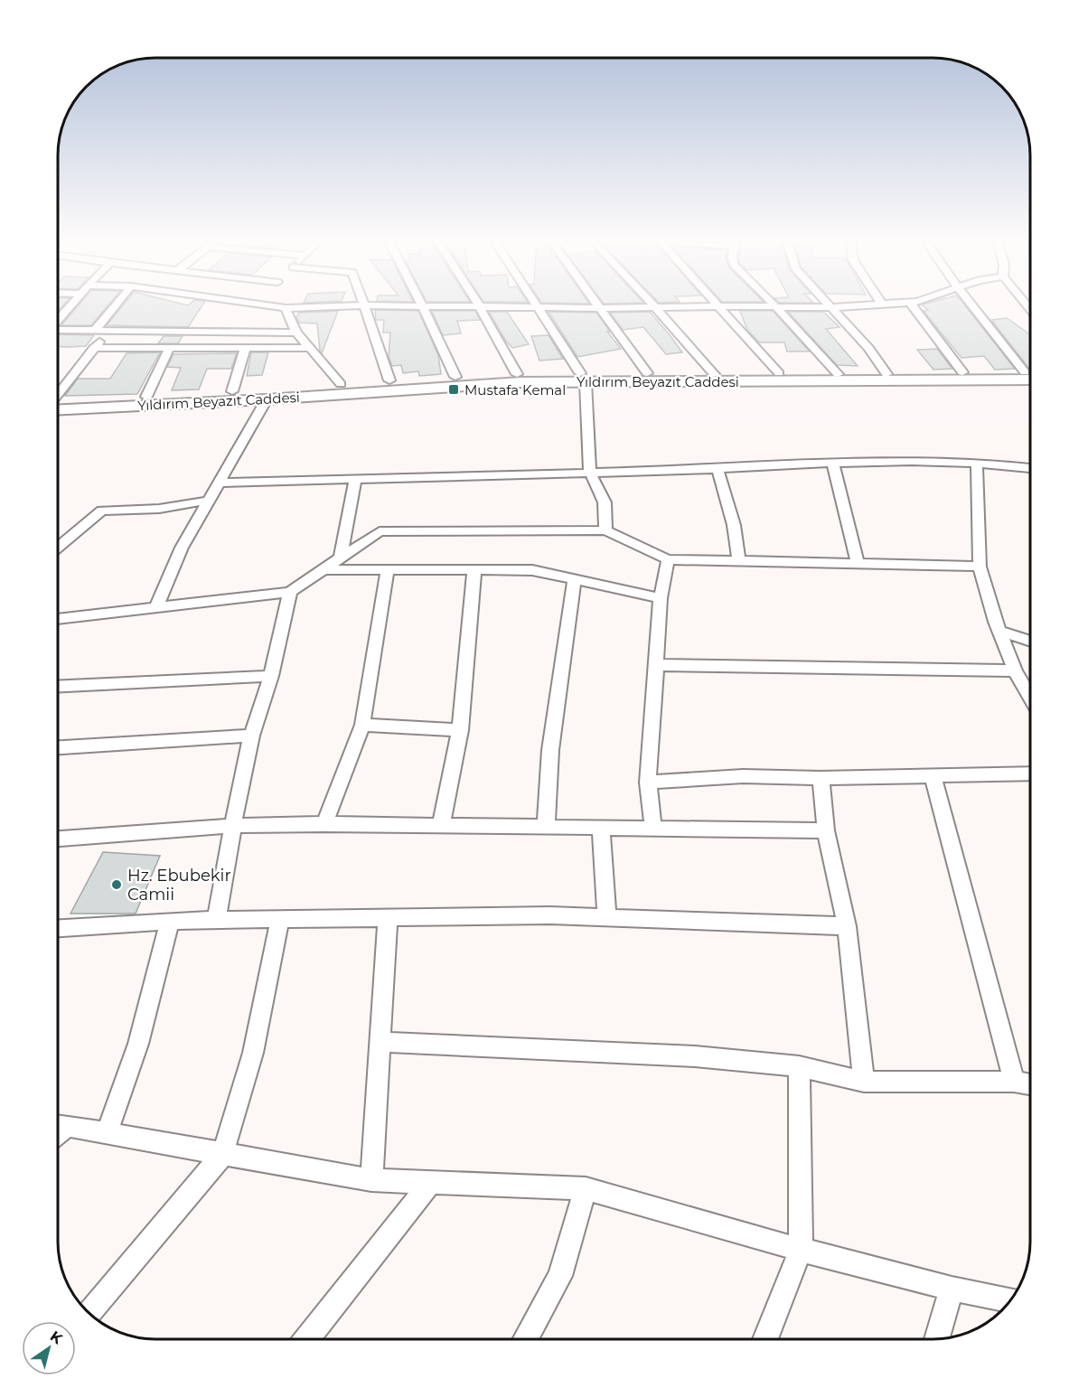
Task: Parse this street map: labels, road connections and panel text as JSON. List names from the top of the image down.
{
  "streets": {
    "main road": ["Yıldırım Beyazıt Caddesi"]
  },
  "places": {
    "transit": ["Mustafa Kemal"],
    "other": ["Hz. Ebubekir Camii"]
  },
  "north": "top right"
}
